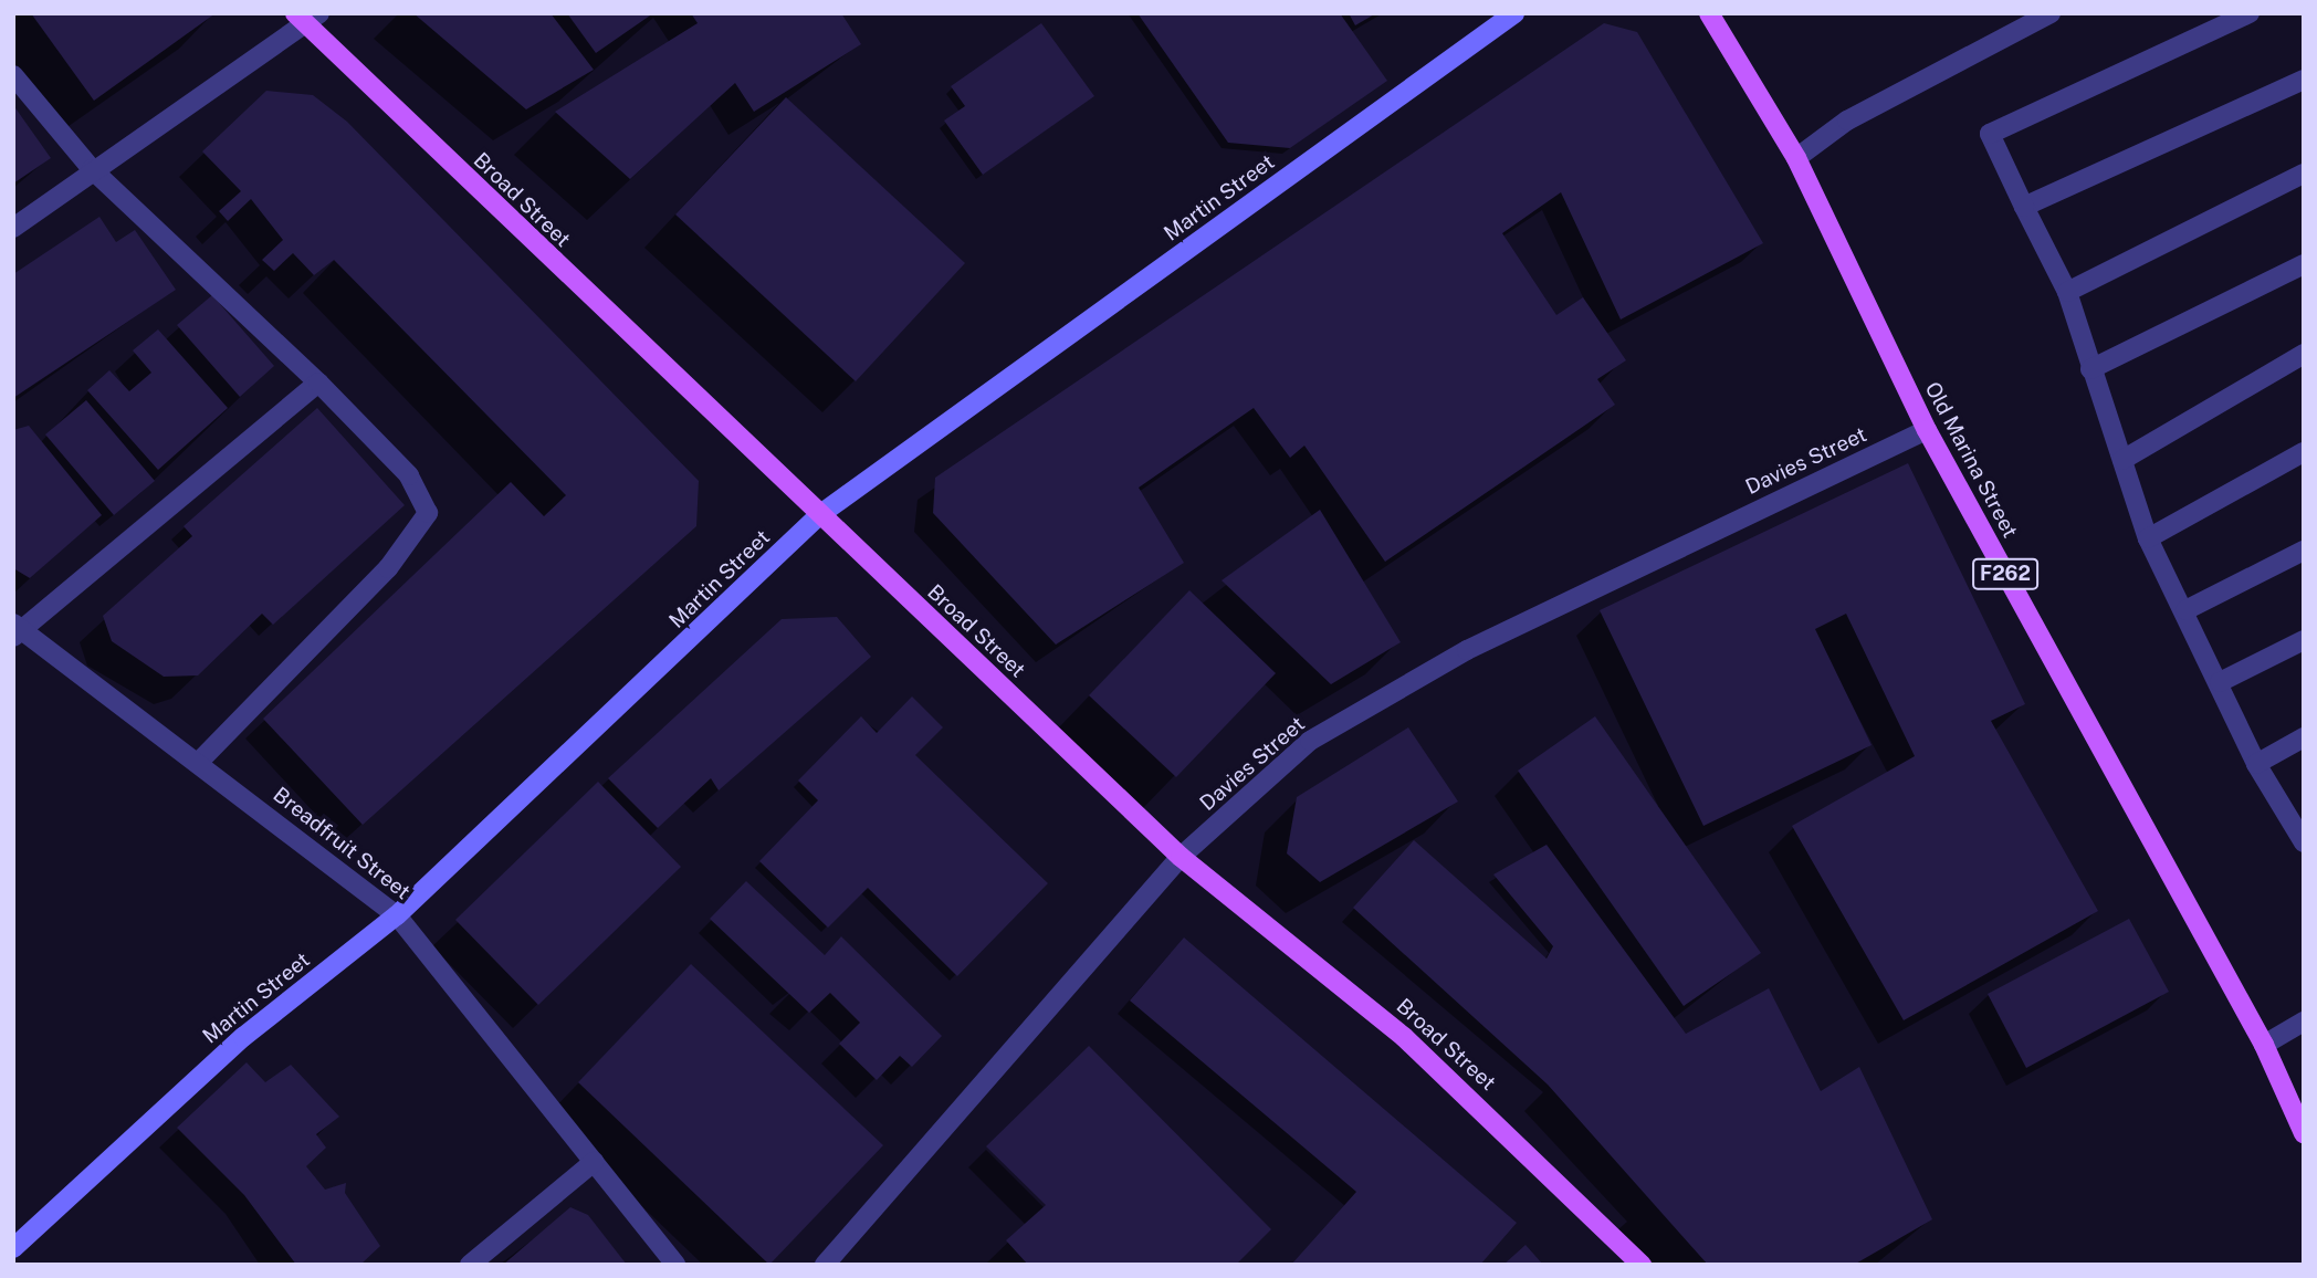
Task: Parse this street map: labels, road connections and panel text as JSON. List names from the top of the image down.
{
  "streets": {
    "main road": ["Broad Street", "Old Marina Street", "F262"],
    "street": ["Martin Street", "Davies Street", "Breadfruit Street"]
  },
  "crossings": [
    ["Martin Street", "Broad Street"],
    ["Martin Street", "Breadfruit Street"],
    ["Broad Street", "Davies Street"],
    ["Old Marina Street", "Davies Street"]
  ]
}
